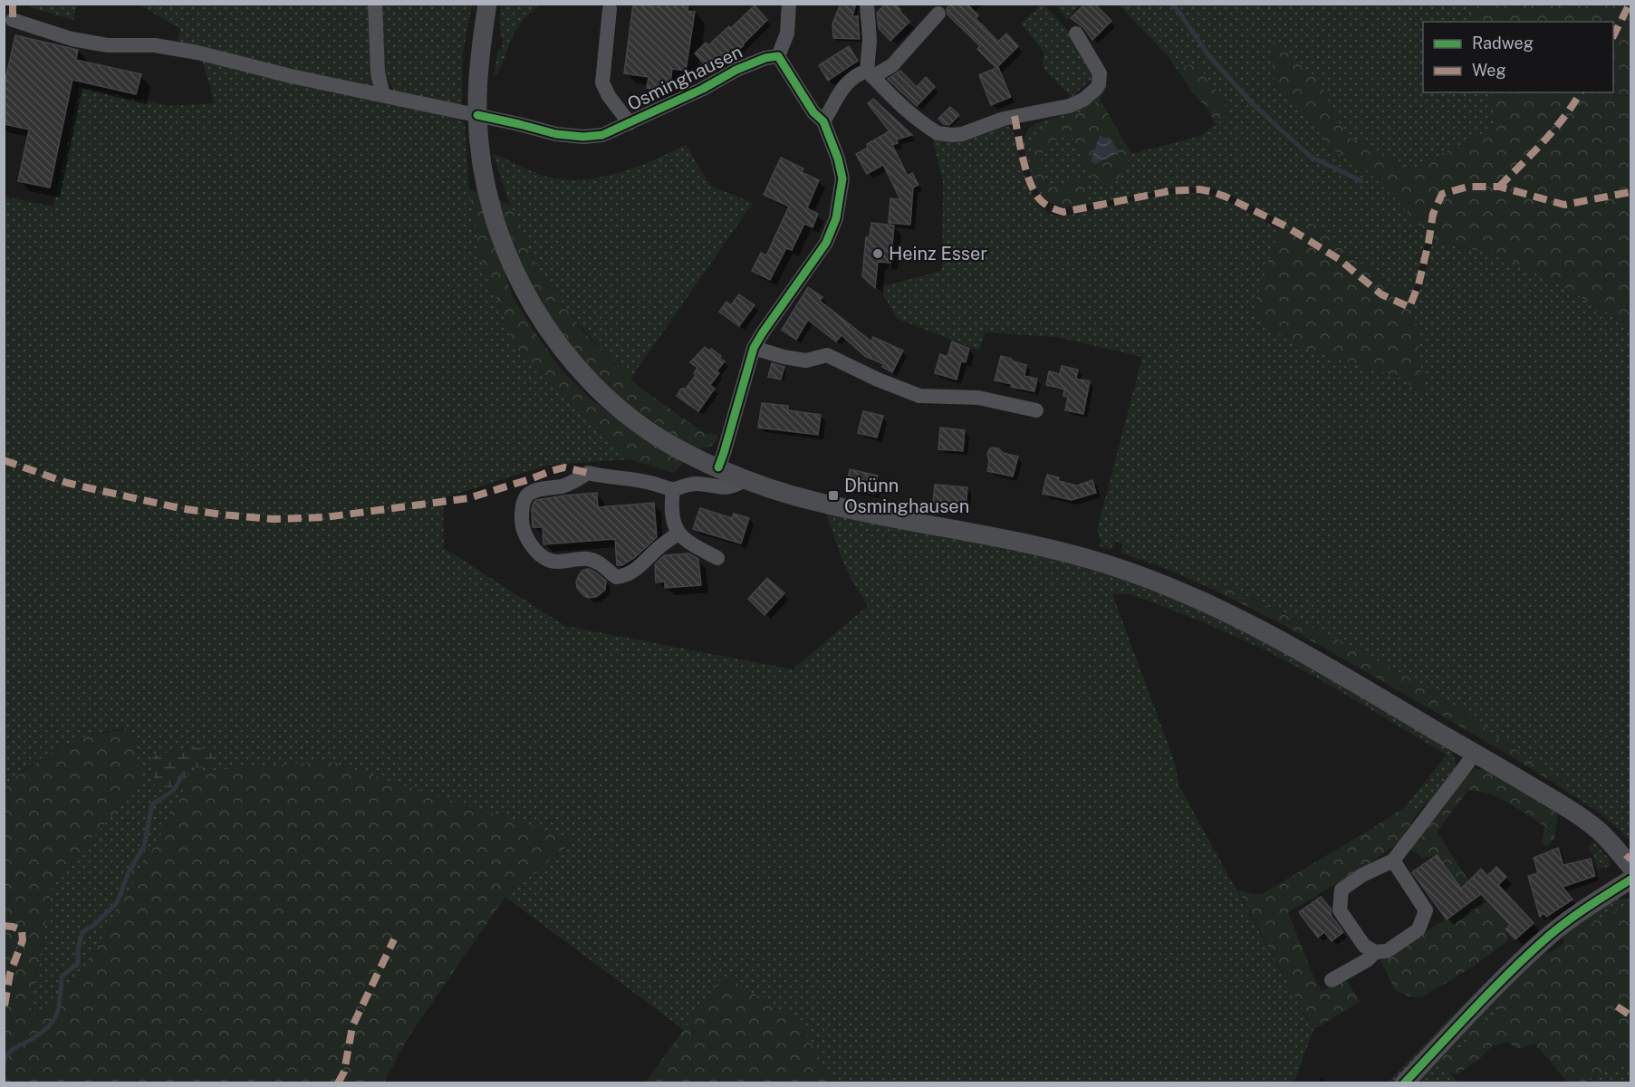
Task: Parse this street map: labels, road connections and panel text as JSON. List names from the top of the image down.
{
  "streets": {
    "street": ["Osminghausen"]
  },
  "places": {
    "other": ["Heinz Esser"],
    "transit": ["Dhünn Osminghausen"]
  },
  "legend": ["Radweg", "Weg"]
}
